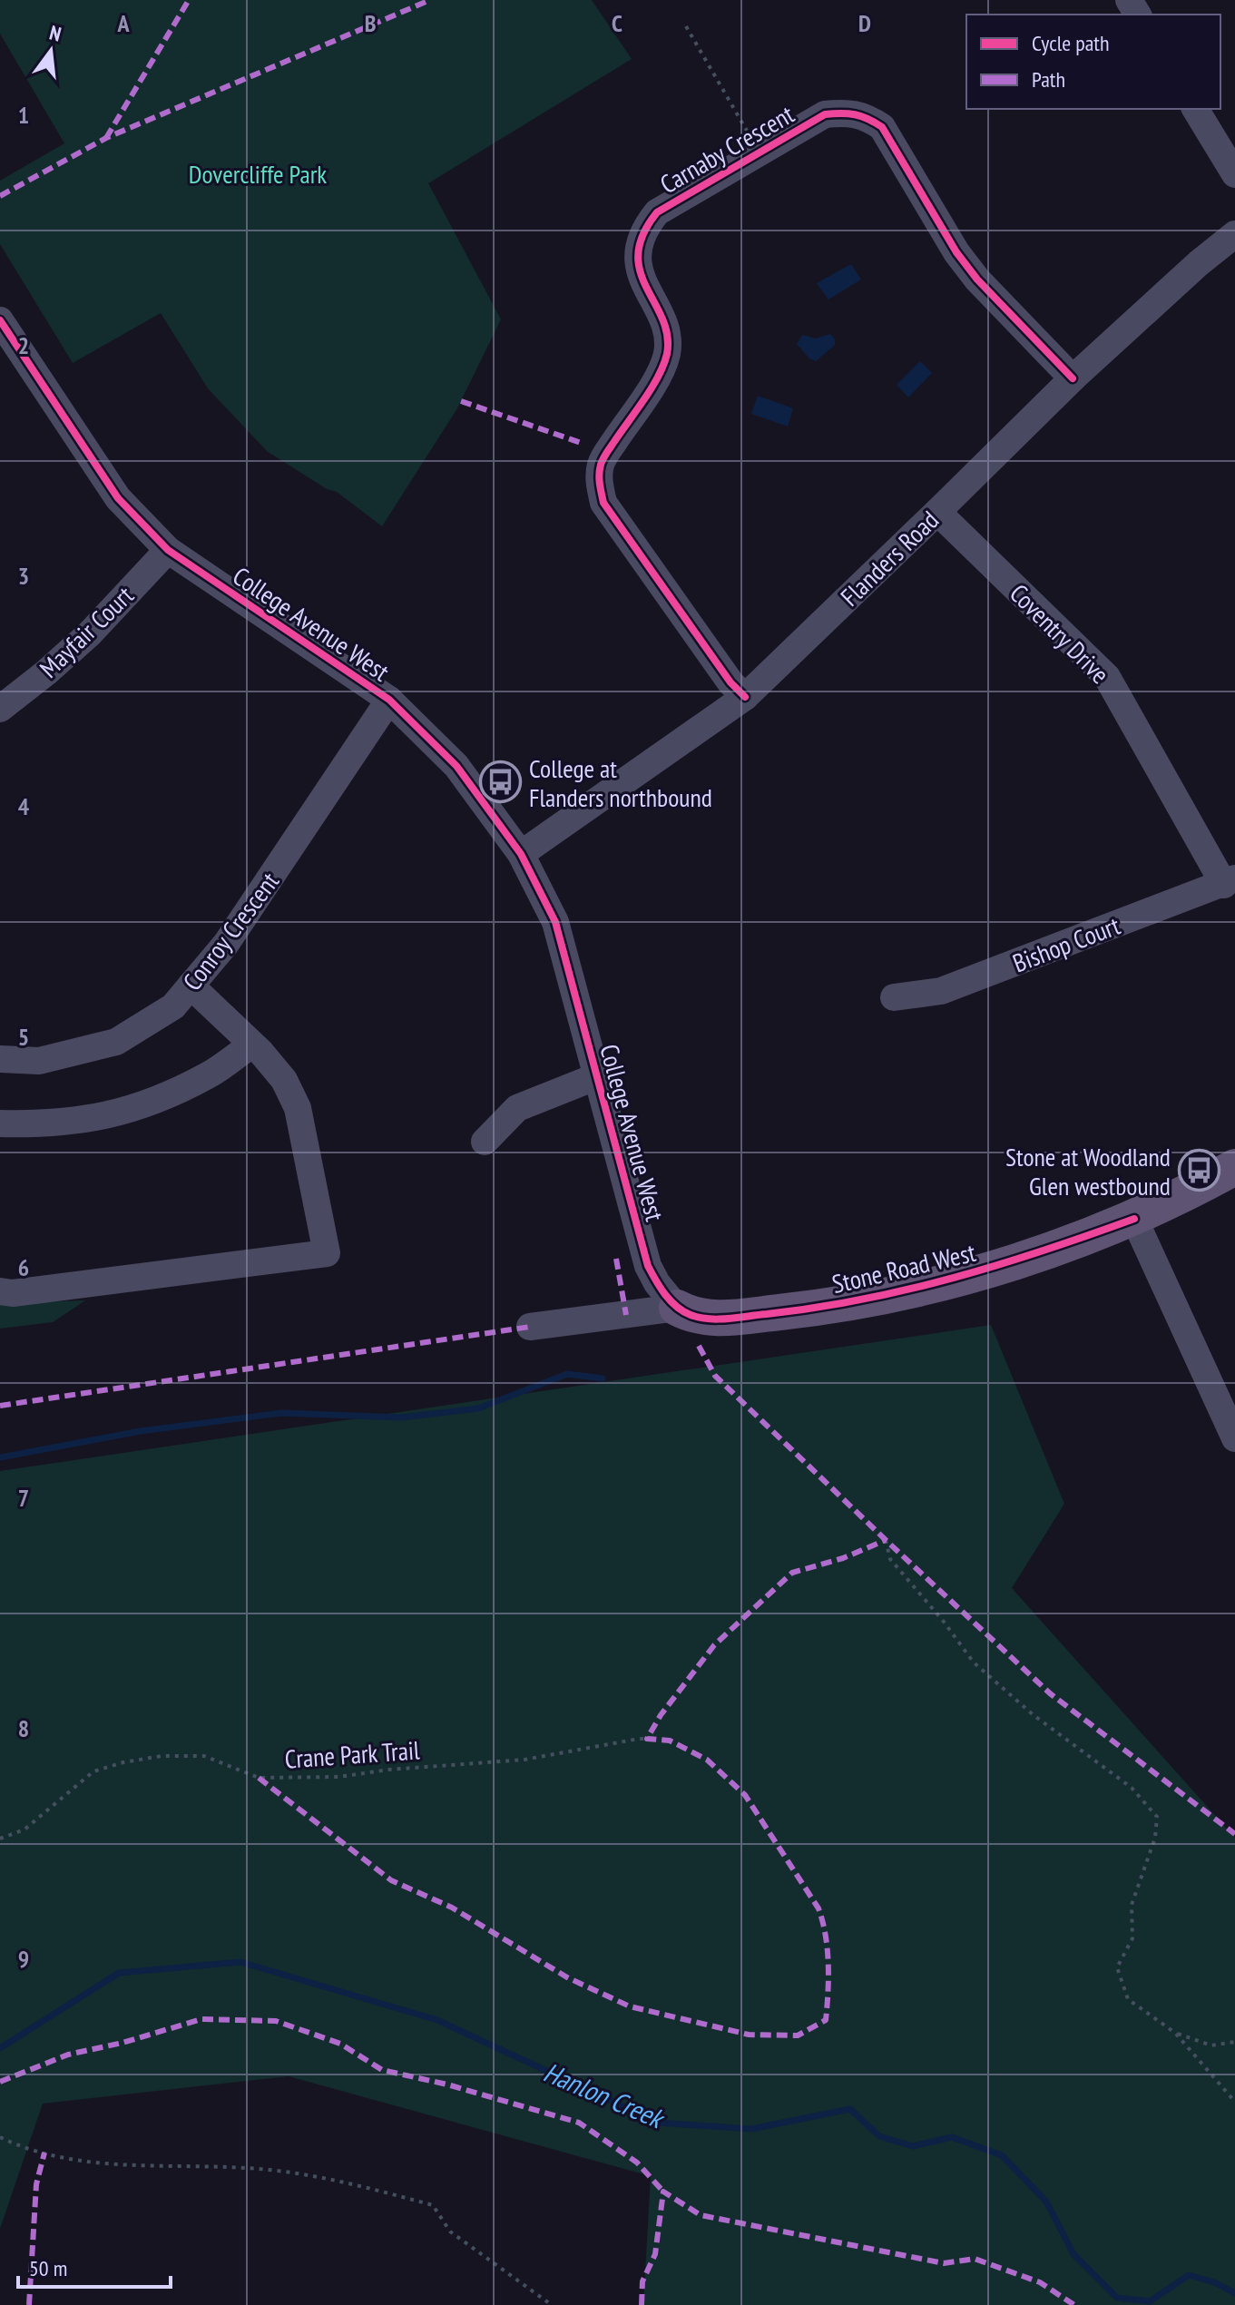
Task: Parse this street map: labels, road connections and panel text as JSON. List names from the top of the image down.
{
  "streets": {
    "main road": ["Stone Road West"],
    "street": [
      "Carnaby Crescent",
      "Flanders Road",
      "College Avenue West",
      "Mayfair Court",
      "Coventry Drive",
      "Conroy Crescent",
      "Bishop Court"
    ],
    "path": ["Crane Park Trail"]
  },
  "crossings": [
    ["Carnaby Crescent", "Flanders Road"],
    ["Flanders Road", "College Avenue West"],
    ["Flanders Road", "Coventry Drive"],
    ["College Avenue West", "Mayfair Court"],
    ["College Avenue West", "Conroy Crescent"],
    ["College Avenue West", "Stone Road West"],
    ["Coventry Drive", "Bishop Court"]
  ],
  "water": ["Hanlon Creek"],
  "parks": ["Dovercliffe Park"],
  "places": {
    "bus stop": ["College at Flanders northbound", "Stone at Woodland Glen westbound"]
  },
  "legend": ["Cycle path", "Path"],
  "scale_bar": "50 m",
  "north": "top",
  "grid": {
    "columns": [
      "A",
      "B",
      "C",
      "D"
    ],
    "rows": [
      "1",
      "2",
      "3",
      "4",
      "5",
      "6",
      "7",
      "8",
      "9"
    ]
  }
}
